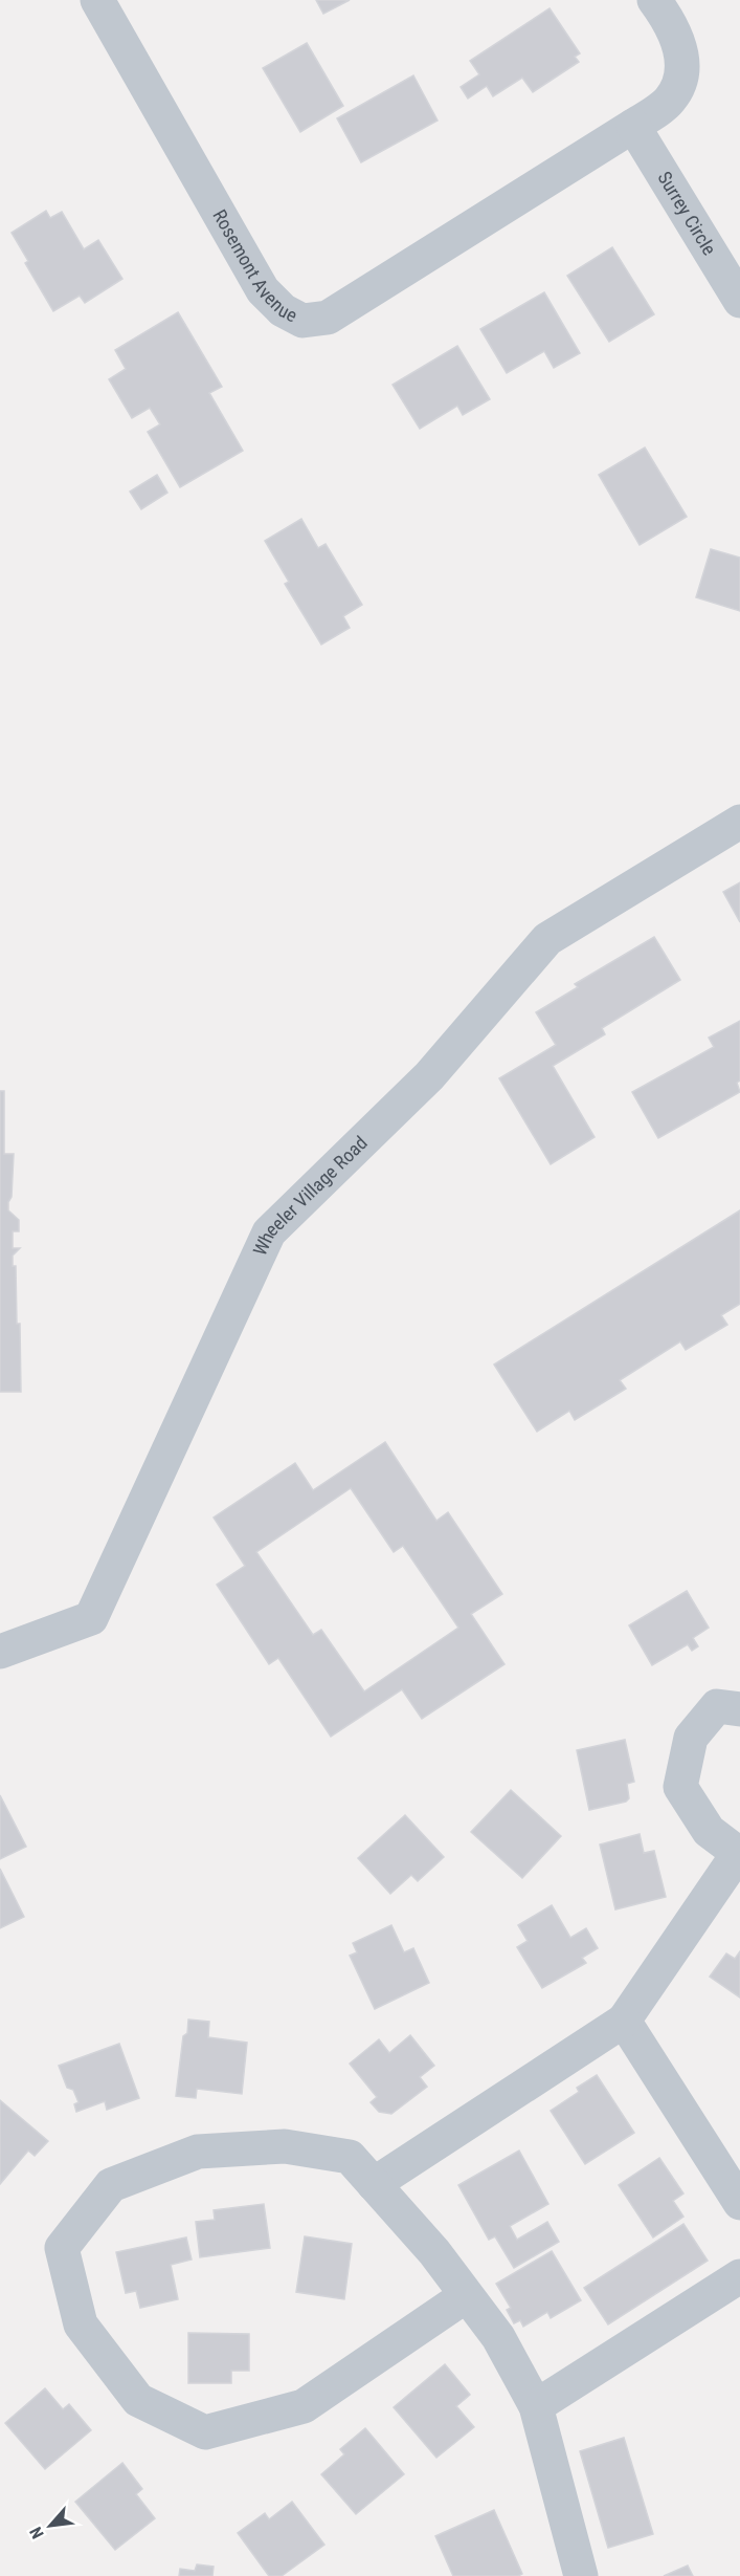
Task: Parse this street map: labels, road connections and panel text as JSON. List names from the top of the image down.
{
  "streets": {
    "street": ["Surrey Circle", "Rosemont Avenue", "Wheeler Village Road"]
  },
  "crossings": [
    ["Surrey Circle", "Rosemont Avenue"]
  ],
  "north": "bottom left"
}
